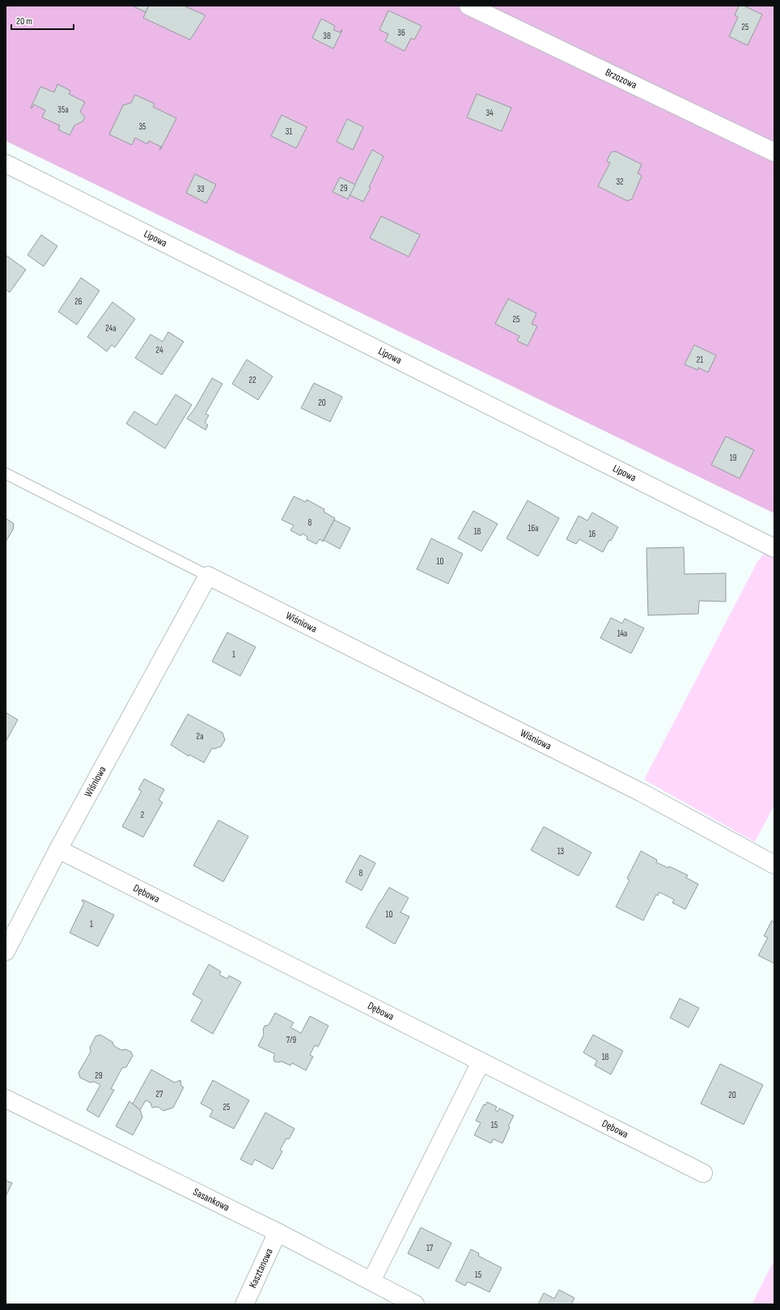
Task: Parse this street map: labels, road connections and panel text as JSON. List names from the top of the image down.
{
  "streets": {
    "street": [
      "Brzozowa",
      "Lipowa",
      "Wiśniowa",
      "Dębowa",
      "Sasankowa",
      "Kasztanowa"
    ]
  },
  "crossings": [
    ["Wiśniowa", "Dębowa"],
    ["Sasankowa", "Kasztanowa"]
  ],
  "house_numbers": [
    "25",
    "36",
    "38",
    "35a",
    "34",
    "35",
    "31",
    "32",
    "29",
    "33",
    "26",
    "25",
    "24a",
    "24",
    "21",
    "22",
    "20",
    "19",
    "8",
    "16a",
    "18",
    "16",
    "10",
    "14a",
    "1",
    "2a",
    "2",
    "13",
    "8",
    "10",
    "1",
    "7/9",
    "18",
    "29",
    "27",
    "20",
    "25",
    "15",
    "17",
    "15"
  ],
  "scale_bar": "20 m"
}
